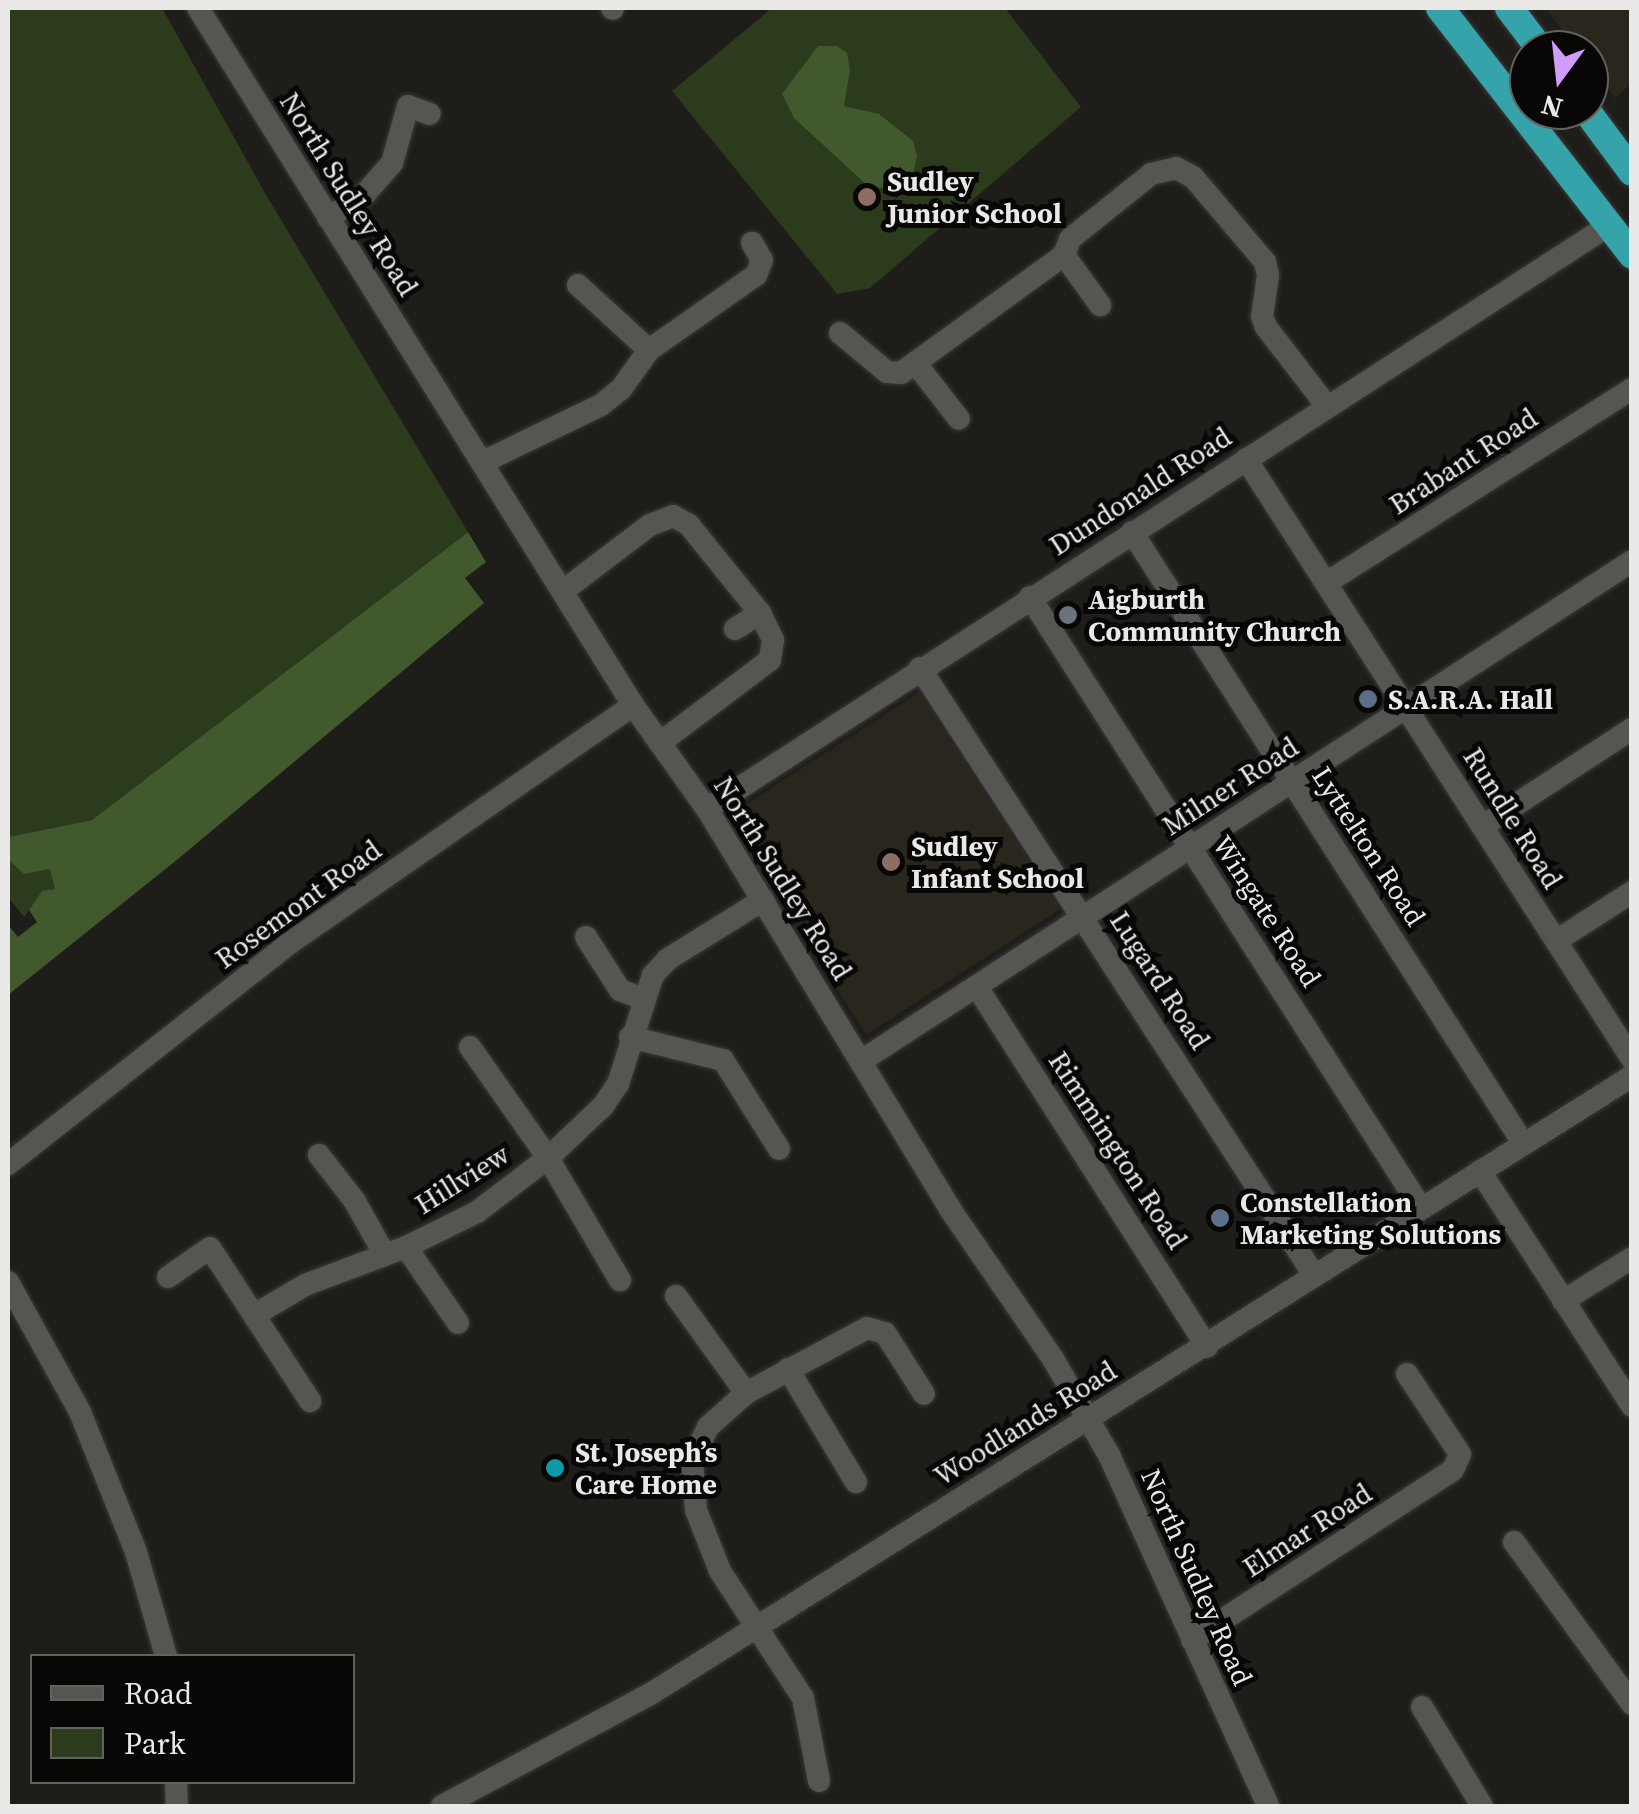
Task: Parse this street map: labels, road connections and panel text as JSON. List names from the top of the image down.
{
  "streets": {
    "street": [
      "North Sudley Road",
      "Brabant Road",
      "Dundonald Road",
      "Milner Road",
      "Rundle Road",
      "Lyttelton Road",
      "Rosemont Road",
      "Wingate Road",
      "Lugard Road",
      "Rimmington Road",
      "Hillview",
      "Woodlands Road",
      "Elmar Road"
    ]
  },
  "crossings": [
    ["North Sudley Road", "Dundonald Road"],
    ["North Sudley Road", "Milner Road"],
    ["North Sudley Road", "Rosemont Road"],
    ["North Sudley Road", "Hillview"],
    ["North Sudley Road", "Woodlands Road"],
    ["North Sudley Road", "Elmar Road"],
    ["Brabant Road", "Rundle Road"],
    ["Dundonald Road", "Rundle Road"],
    ["Dundonald Road", "Lyttelton Road"],
    ["Dundonald Road", "Wingate Road"],
    ["Dundonald Road", "Lugard Road"],
    ["Milner Road", "Rundle Road"],
    ["Milner Road", "Lyttelton Road"],
    ["Milner Road", "Wingate Road"],
    ["Milner Road", "Lugard Road"],
    ["Milner Road", "Rimmington Road"],
    ["Lyttelton Road", "Woodlands Road"],
    ["Wingate Road", "Woodlands Road"],
    ["Lugard Road", "Woodlands Road"],
    ["Rimmington Road", "Woodlands Road"]
  ],
  "places": [
    "Sudley Junior School",
    "Aigburth Community Church",
    "S.A.R.A. Hall",
    "Sudley Infant School",
    "Constellation Marketing Solutions",
    "St. Joseph’s Care Home"
  ],
  "legend": ["Road", "Park"],
  "north": "bottom"
}
